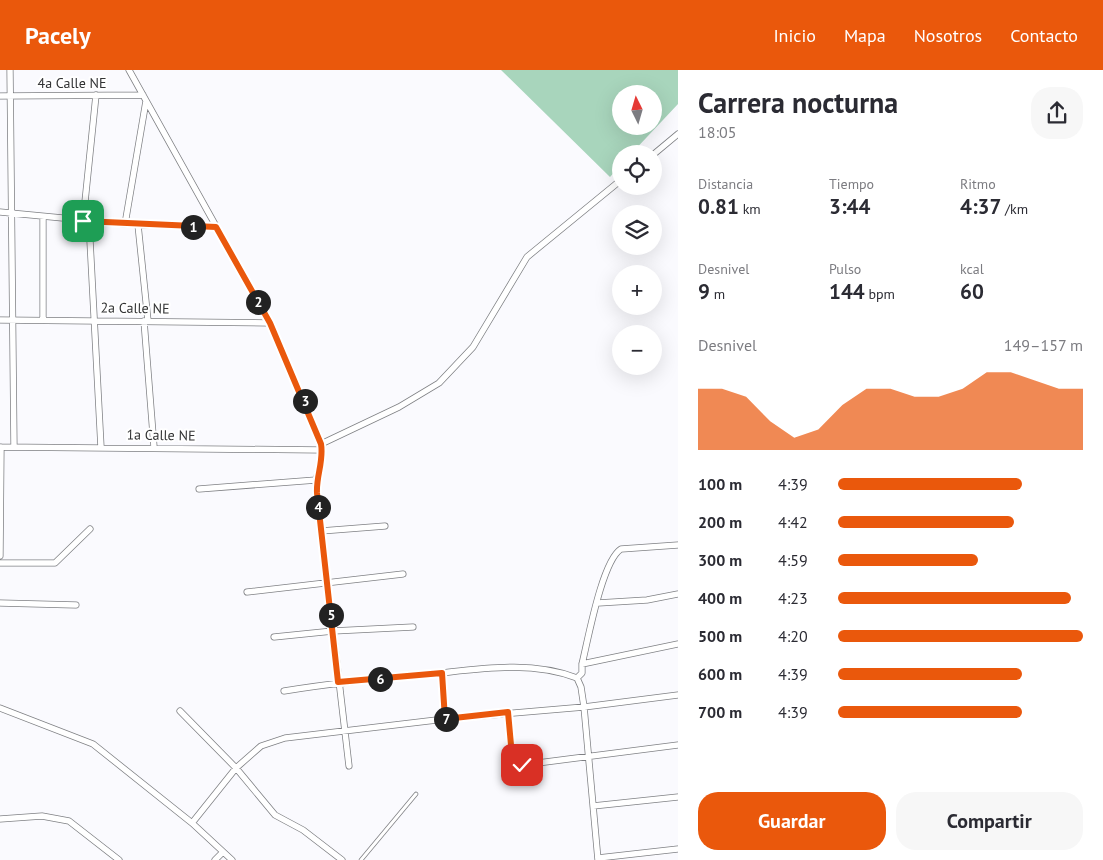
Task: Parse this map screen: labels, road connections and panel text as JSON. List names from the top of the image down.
{
  "streets": {
    "street": ["4a Calle NE", "2a Calle NE", "1a Calle NE"]
  },
  "north": "top",
  "page": {
    "header": "Pacely",
    "nav": [
      "Inicio",
      "Mapa",
      "Nosotros",
      "Contacto"
    ],
    "heading": ["Carrera nocturna", "18:05"],
    "map_buttons": ["+", "−"],
    "stats": [
      ["Distancia", "0.81 km"],
      ["Tiempo", "3:44"],
      ["Ritmo", "4:37 /km"],
      ["Desnivel", "9 m"],
      ["Pulso", "144 bpm"],
      ["kcal", "60"]
    ],
    "pins": [
      "1",
      "2",
      "3",
      "4",
      "5",
      "6",
      "7"
    ],
    "chart": ["Desnivel", "149–157 m"],
    "list": [
      {
        "name": "100 m",
        "note": "4:39"
      },
      {
        "name": "200 m",
        "note": "4:42"
      },
      {
        "name": "300 m",
        "note": "4:59"
      },
      {
        "name": "400 m",
        "note": "4:23"
      },
      {
        "name": "500 m",
        "note": "4:20"
      },
      {
        "name": "600 m",
        "note": "4:39"
      },
      {
        "name": "700 m",
        "note": "4:39"
      }
    ],
    "buttons": ["Guardar", "Compartir"]
  }
}
